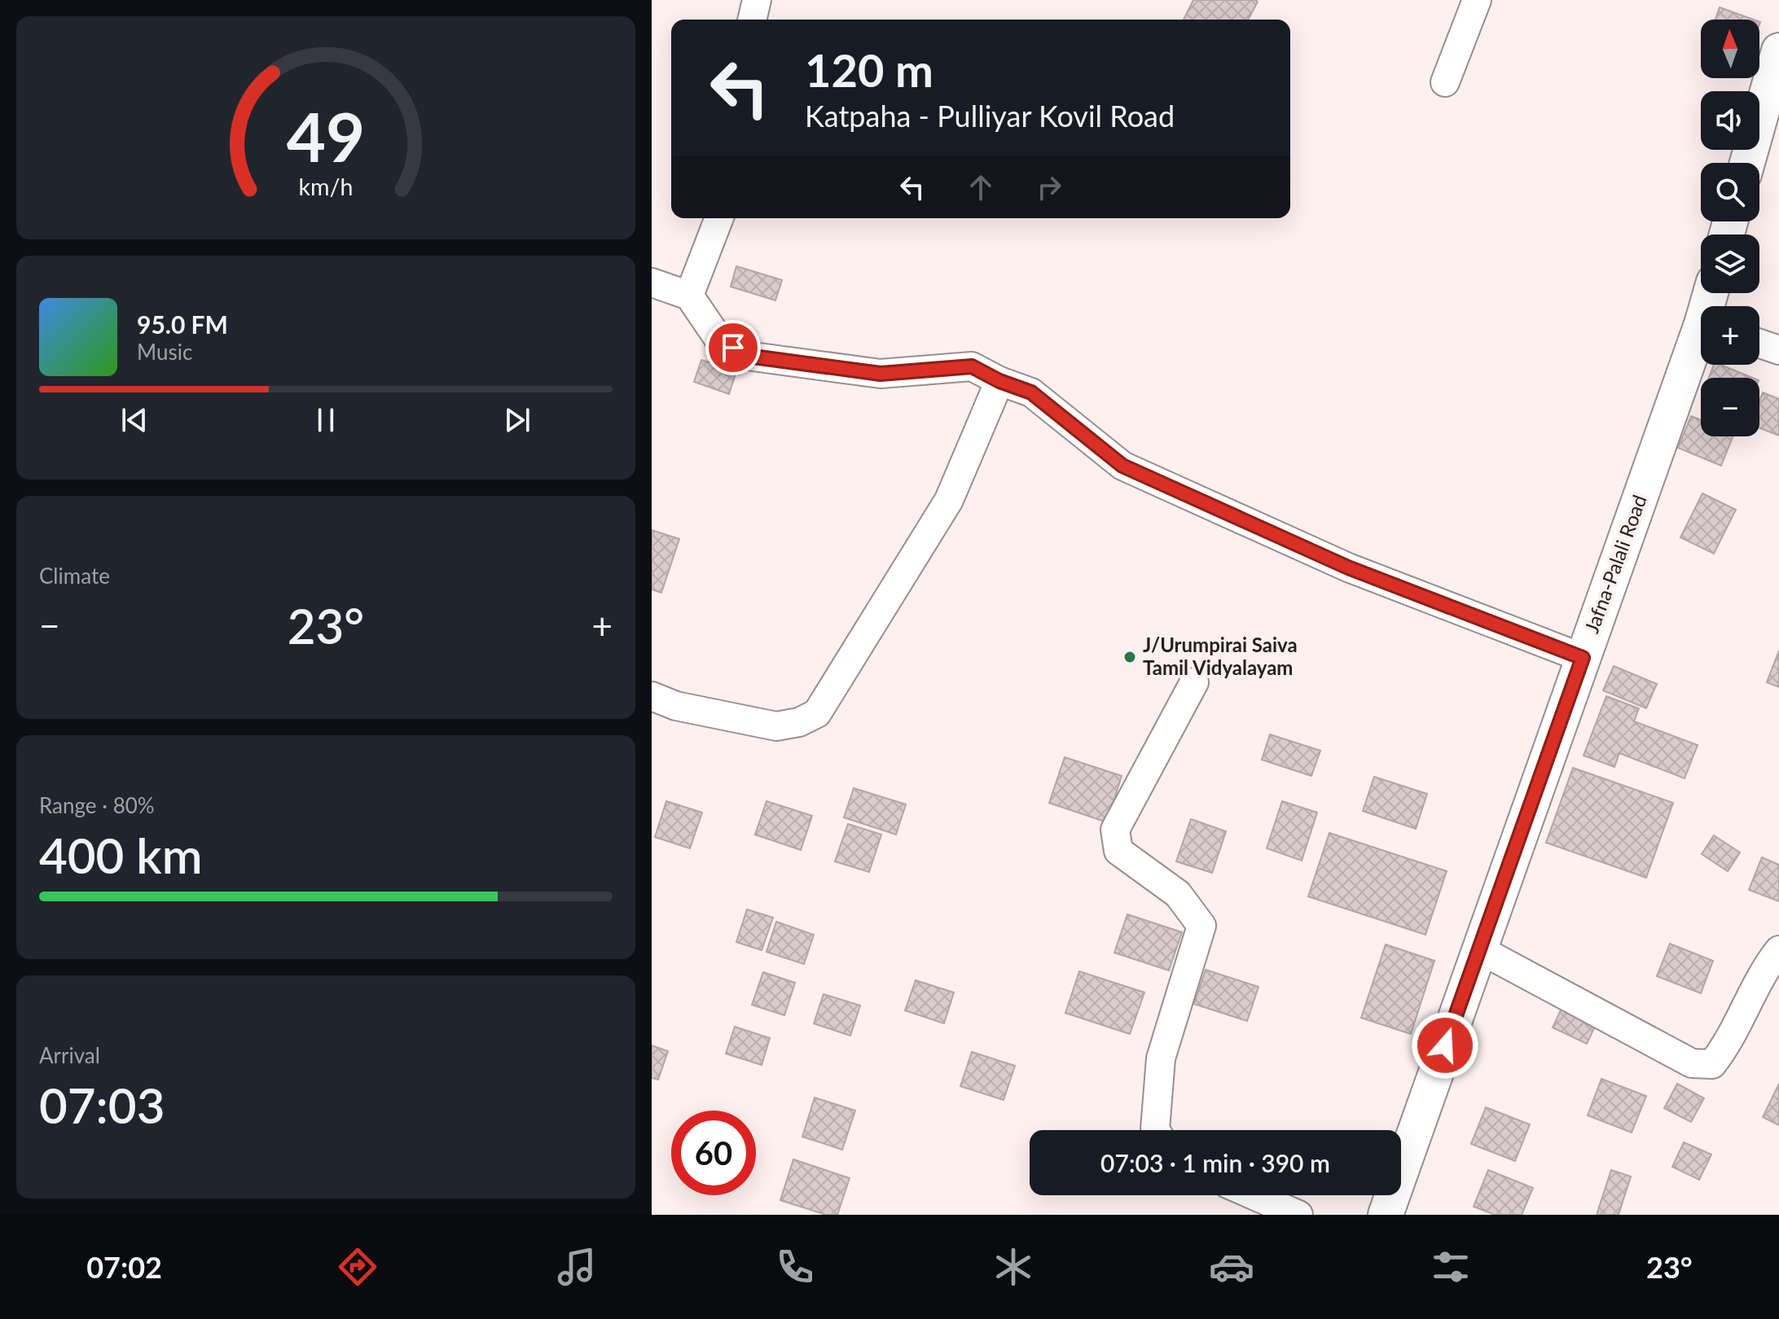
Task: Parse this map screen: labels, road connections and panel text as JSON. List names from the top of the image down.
{
  "streets": {
    "main road": ["Jafna-Palali Road"]
  },
  "places": ["J/Urumpirai Saiva Tamil Vidyalayam"],
  "north": "top",
  "page": {
    "map_buttons": ["+", "−"],
    "turn": ["120 m", "Katpaha - Pulliyar Kovil Road"],
    "song": ["95.0 FM", "Music"],
    "tile": [
      "Climate",
      ["Range · 80%", "400 km"],
      ["Arrival", "07:03"]
    ],
    "heat": ["−", "23°", "+"],
    "limit": "60",
    "trip": "07:03 · 1 min · 390 m",
    "tabs": ["07:02", "23°"],
    "gauge": ["49", "km/h"]
  }
}
